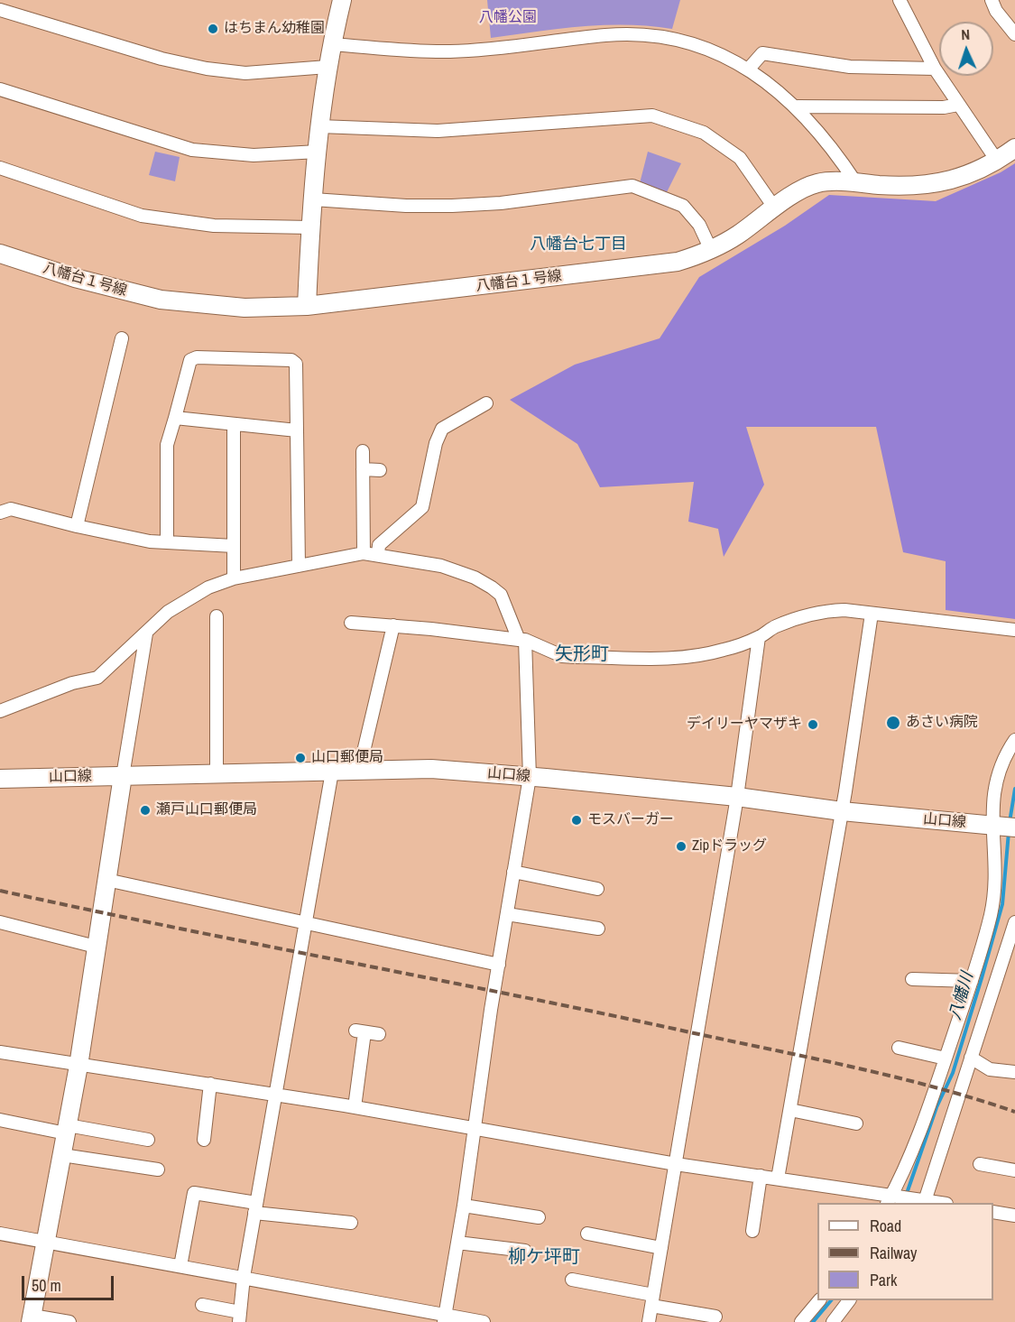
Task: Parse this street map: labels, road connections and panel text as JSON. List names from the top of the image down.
{
  "streets": {
    "street": ["八幡台１号線", "山口線"]
  },
  "districts": ["八幡台七丁目", "矢形町", "柳ケ坪町"],
  "water": ["八幡川"],
  "parks": ["八幡公園"],
  "places": [
    "はちまん幼稚園",
    "あさい病院",
    "デイリーヤマザキ",
    "山口郵便局",
    "瀬戸山口郵便局",
    "モスバーガー",
    "Zipドラッグ"
  ],
  "legend": ["Road", "Railway", "Park"],
  "scale_bar": "50 m",
  "north": "top"
}
